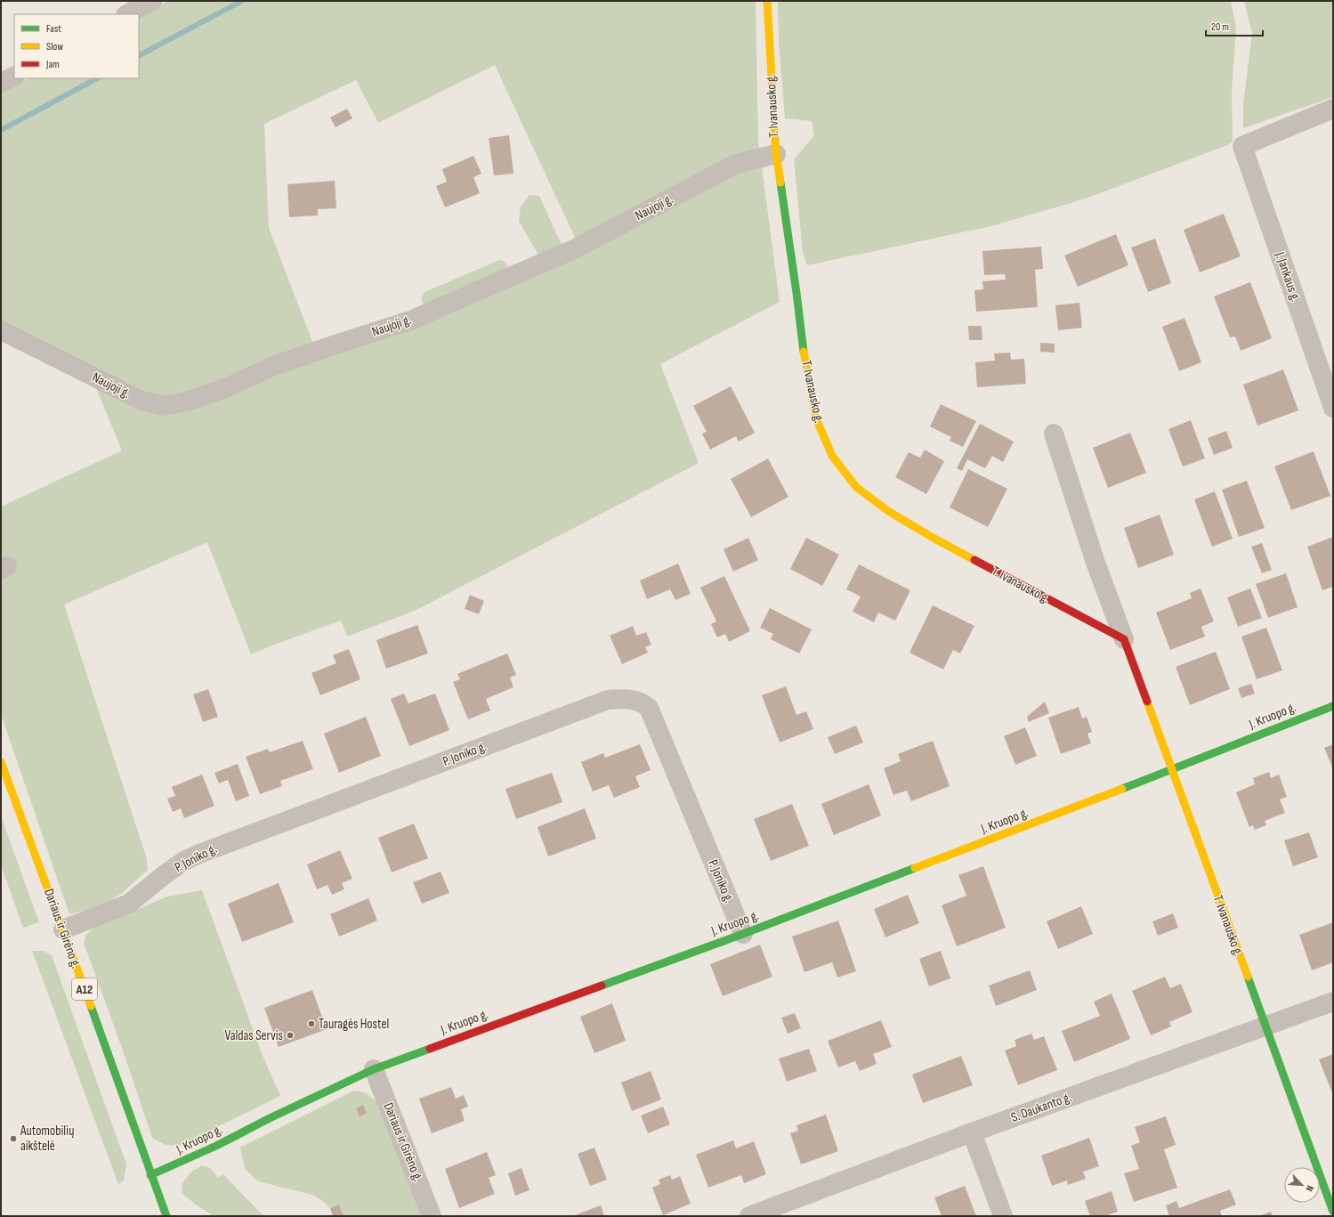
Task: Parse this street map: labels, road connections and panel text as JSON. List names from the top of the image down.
{
  "streets": {
    "main road": [
      "T. Ivanausko g.",
      "J. Kruopo g.",
      "Dariaus ir Girėno g.",
      "A12"
    ],
    "street": [
      "Naujoji g.",
      "J. Jankaus g.",
      "P. Joniko g.",
      "S. Daukanto g."
    ]
  },
  "crossings": [
    ["T. Ivanausko g.", "Naujoji g."],
    ["T. Ivanausko g.", "J. Kruopo g."],
    ["T. Ivanausko g.", "S. Daukanto g."],
    ["J. Kruopo g.", "P. Joniko g."],
    ["J. Kruopo g.", "Dariaus ir Girėno g."],
    ["P. Joniko g.", "Dariaus ir Girėno g."]
  ],
  "places": ["Tauragės Hostel", "Valdas Servis", "Automobilių aikštelė"],
  "legend": ["Fast", "Slow", "Jam"],
  "scale_bar": "20 m",
  "north": "bottom right"
}
